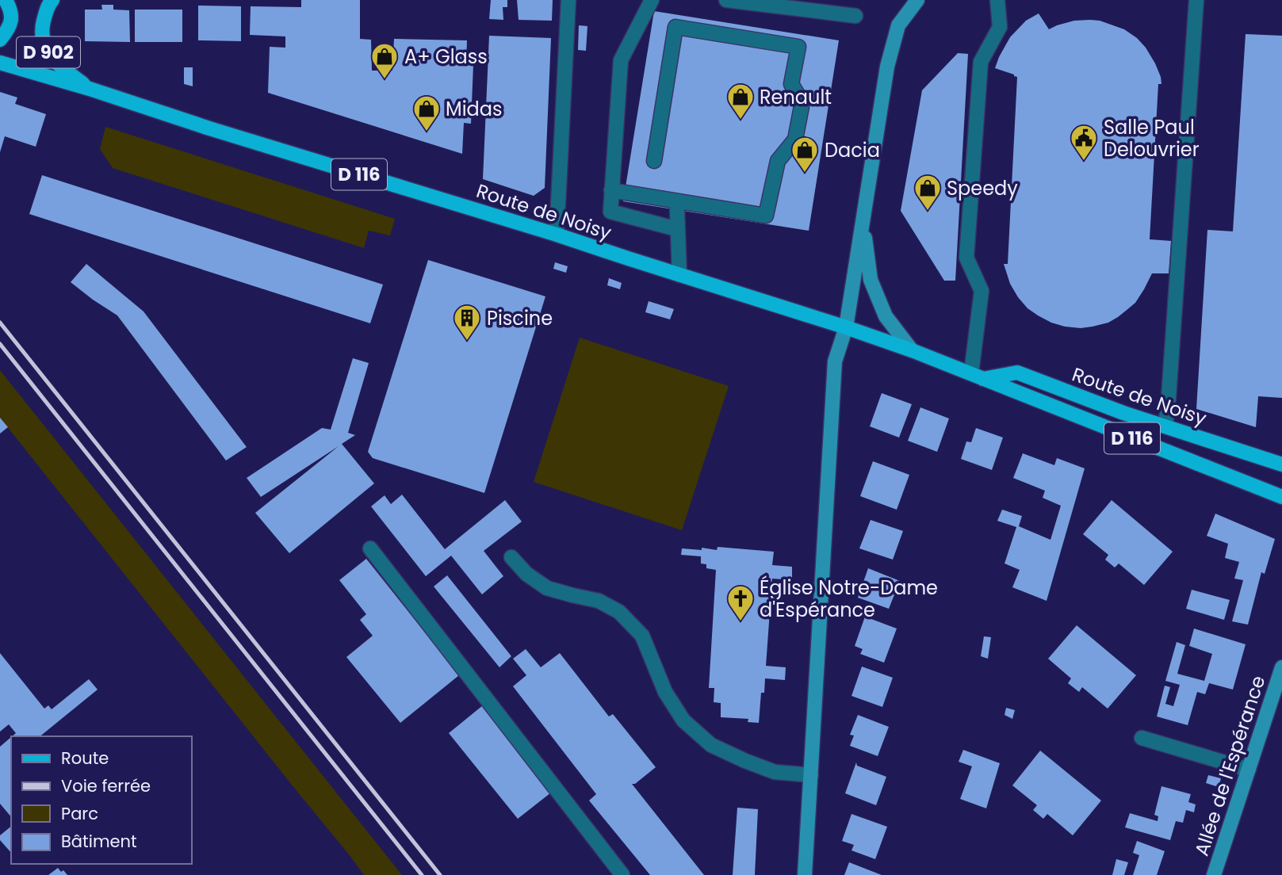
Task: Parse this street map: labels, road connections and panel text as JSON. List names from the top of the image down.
{
  "streets": {
    "main road": ["D 902", "D 116", "Route de Noisy"],
    "street": ["Allée de l'Espérance"]
  },
  "places": {
    "shop": [
      "A+ Glass",
      "Renault",
      "Midas",
      "Dacia",
      "Speedy"
    ],
    "public building": ["Salle Paul Delouvrier"],
    "building": ["Piscine"],
    "church": ["Église Notre-Dame d'Espérance"]
  },
  "legend": [
    "Route",
    "Voie ferrée",
    "Parc",
    "Bâtiment"
  ]
}
